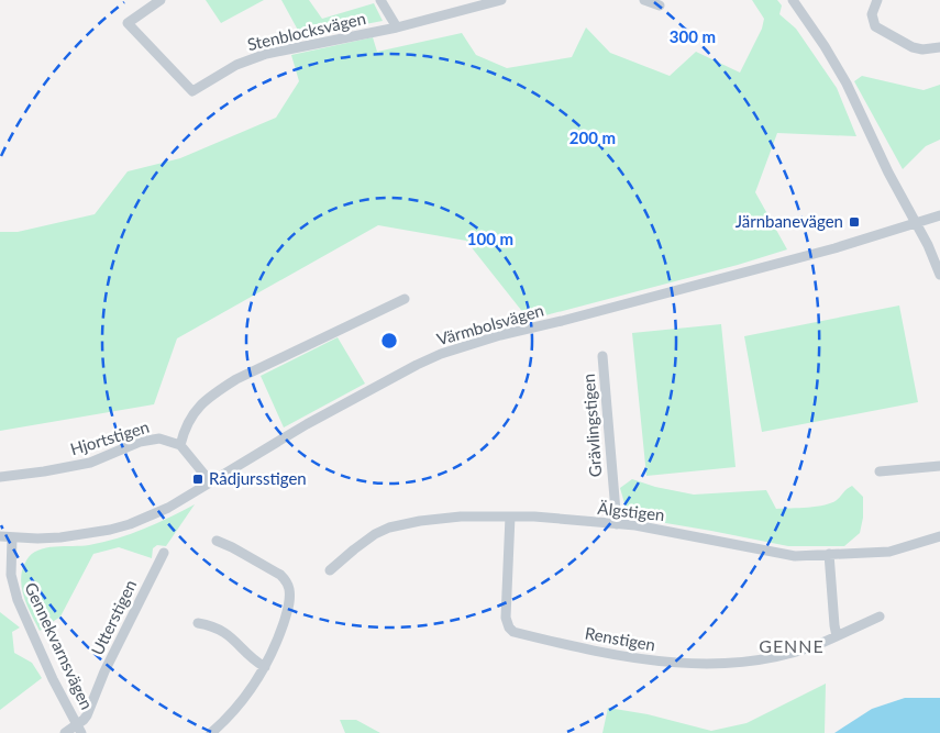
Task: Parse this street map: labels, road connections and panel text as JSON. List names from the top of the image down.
{
  "streets": {
    "street": [
      "Stenblocksvägen",
      "Värmbolsvägen",
      "Grävlingstigen",
      "Hjortstigen",
      "Älgstigen",
      "Utterstigen",
      "Renstigen",
      "Gennekvarnsvägen"
    ]
  },
  "crossings": [
    ["Värmbolsvägen", "Gennekvarnsvägen"],
    ["Grävlingstigen", "Älgstigen"],
    ["Älgstigen", "Renstigen"],
    ["Utterstigen", "Gennekvarnsvägen"]
  ],
  "districts": ["GENNE"],
  "places": {
    "transit": ["Järnbanevägen", "Rådjursstigen"]
  },
  "rings": ["300 m", "200 m", "100 m"]
}
